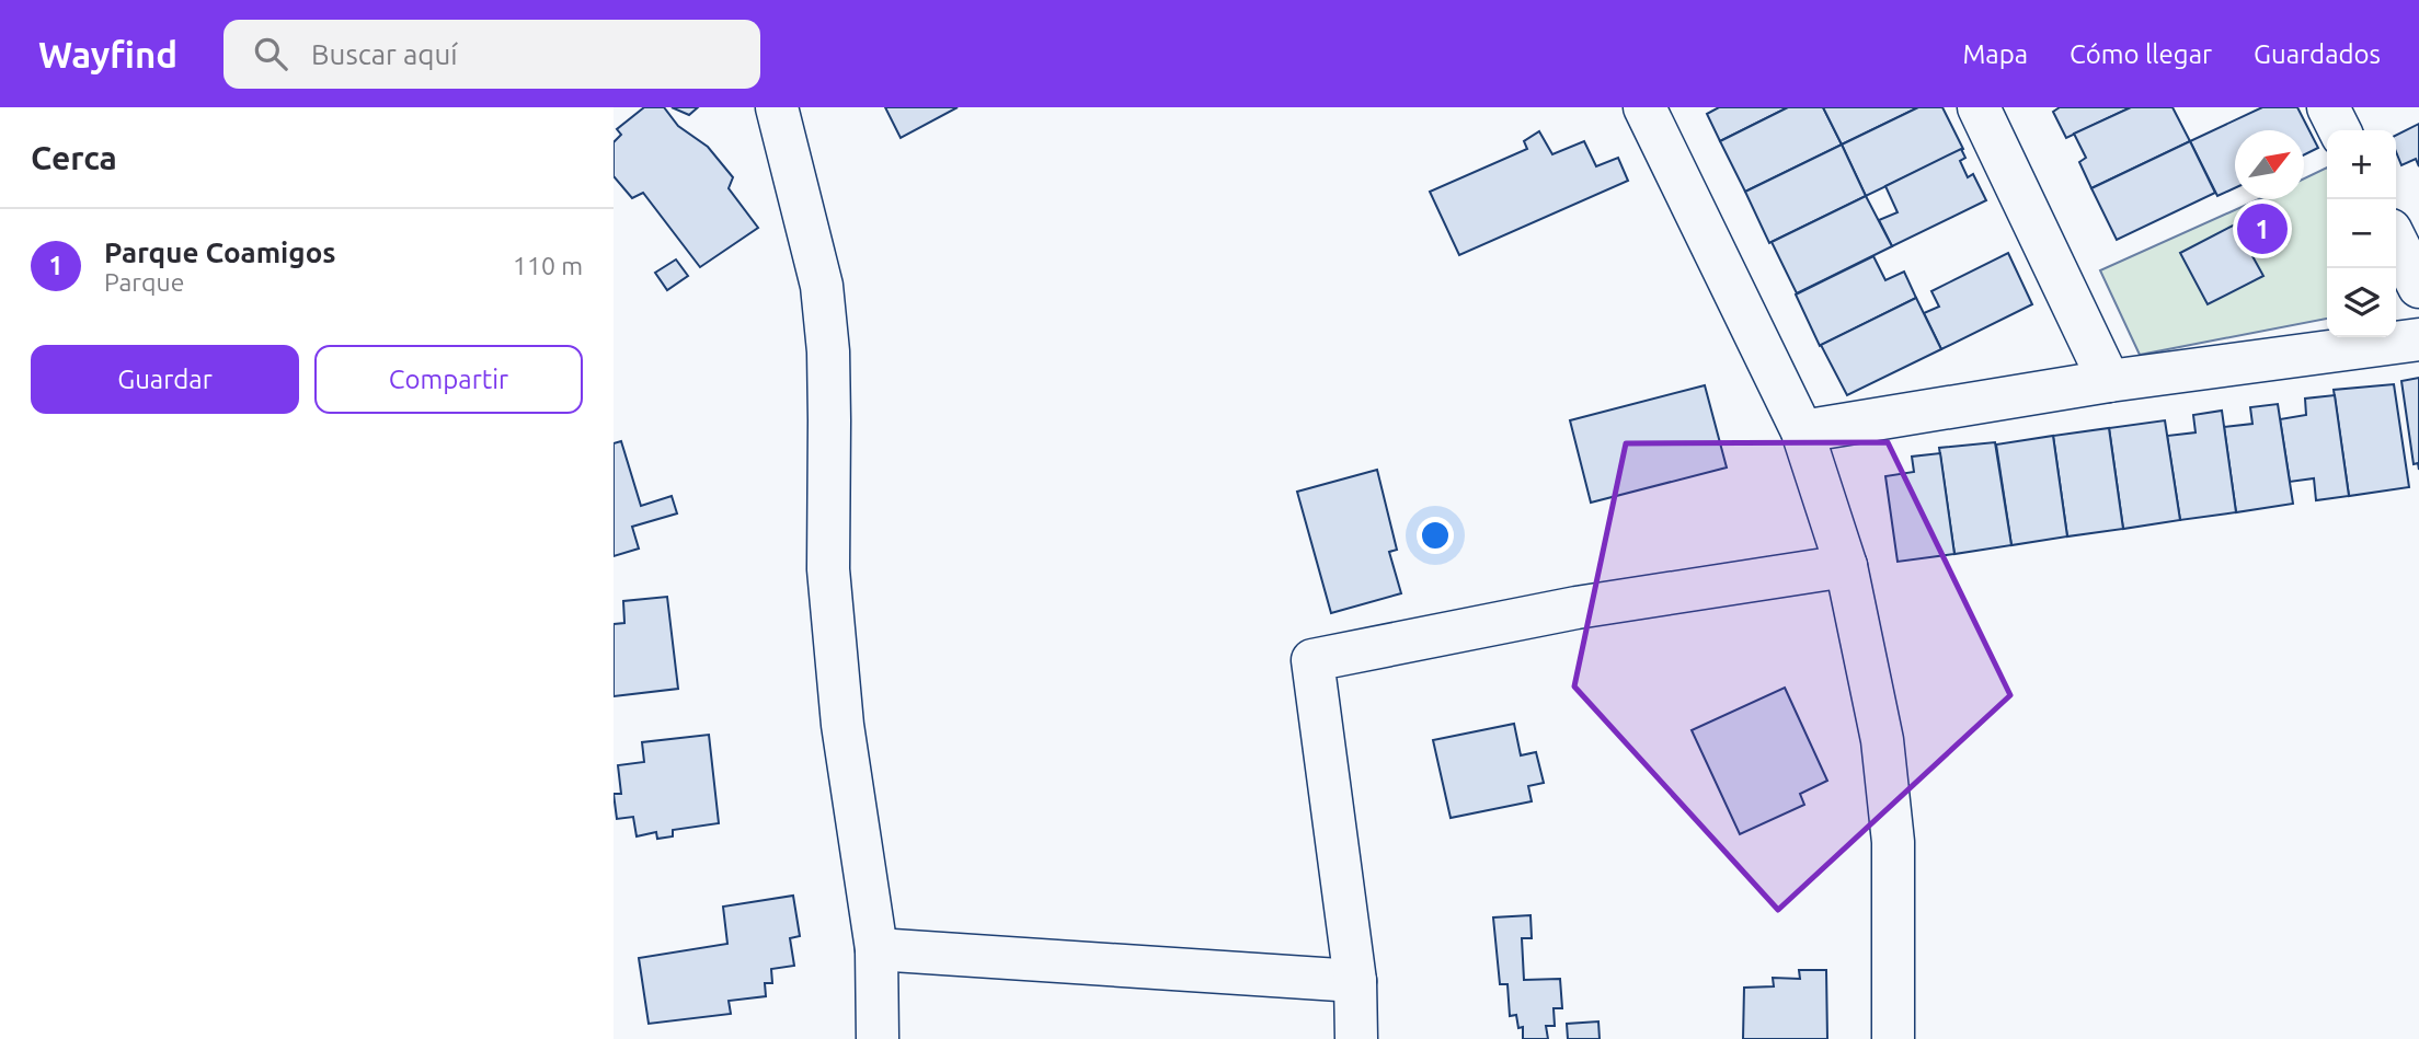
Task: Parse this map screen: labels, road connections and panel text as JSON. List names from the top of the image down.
{
  "north": "top right",
  "page": {
    "header": "Wayfind",
    "search": "Buscar aquí",
    "nav": ["Mapa", "Cómo llegar", "Guardados"],
    "heading": "Cerca",
    "map_buttons": ["+", "−"],
    "pins": "1",
    "list": [
      {
        "mark": "1",
        "name": "Parque Coamigos",
        "note": "Parque",
        "value": "110 m"
      }
    ],
    "buttons": ["Guardar", "Compartir"]
  }
}
